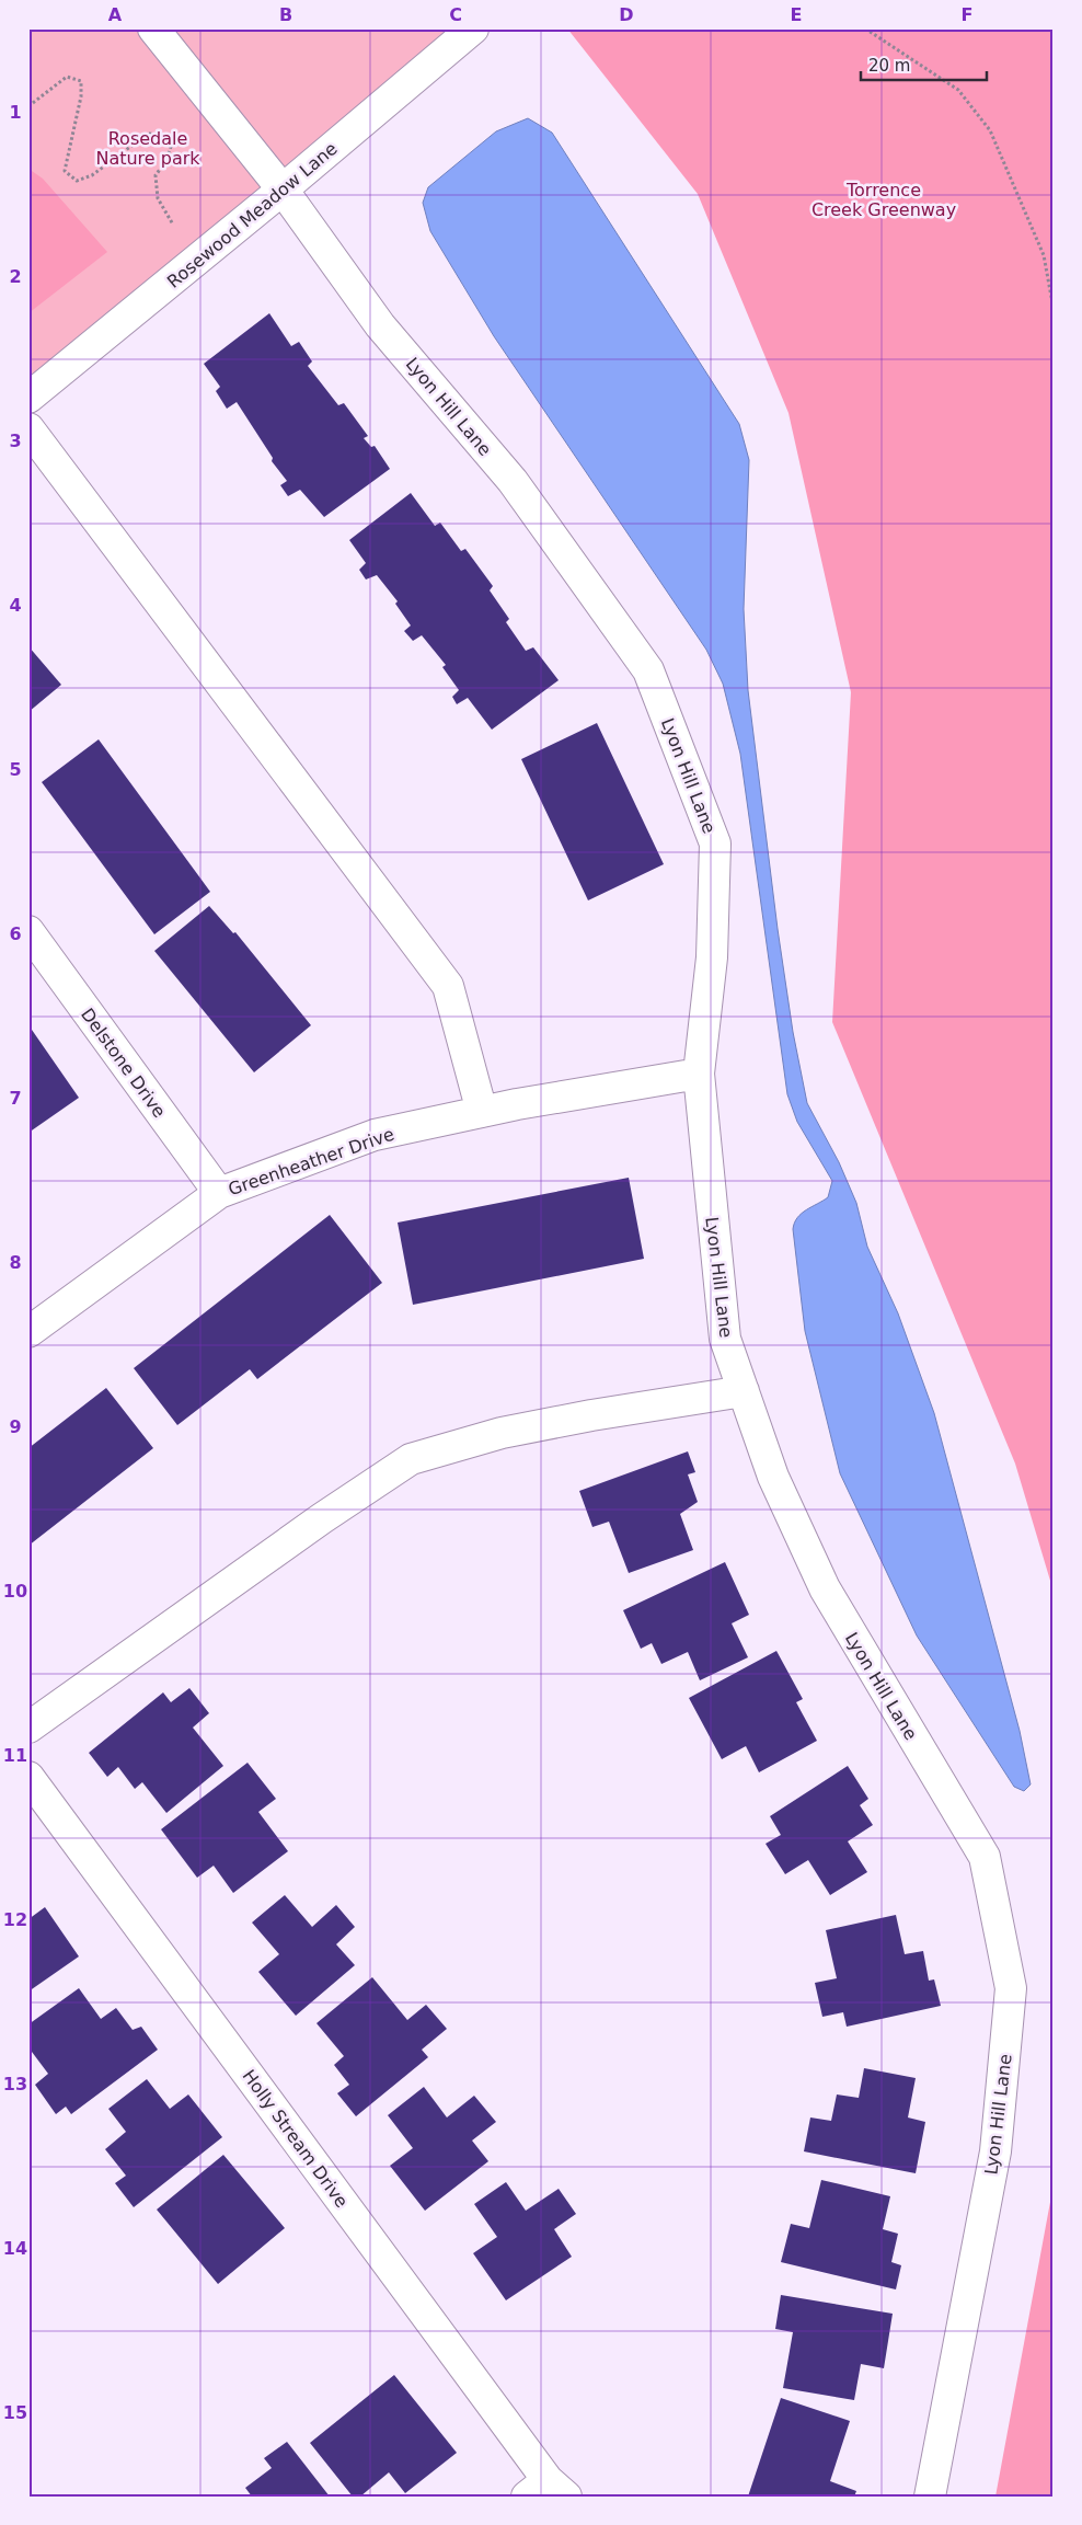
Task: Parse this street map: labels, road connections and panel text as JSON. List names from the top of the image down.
{
  "streets": {
    "street": [
      "Rosewood Meadow Lane",
      "Lyon Hill Lane",
      "Delstone Drive",
      "Greenheather Drive",
      "Holly Stream Drive"
    ]
  },
  "crossings": [
    ["Rosewood Meadow Lane", "Lyon Hill Lane"],
    ["Lyon Hill Lane", "Greenheather Drive"],
    ["Delstone Drive", "Greenheather Drive"]
  ],
  "parks": ["Rosedale Nature park", "Torrence Creek Greenway"],
  "scale_bar": "20 m",
  "grid": {
    "columns": [
      "A",
      "B",
      "C",
      "D",
      "E",
      "F"
    ],
    "rows": [
      "1",
      "2",
      "3",
      "4",
      "5",
      "6",
      "7",
      "8",
      "9",
      "10",
      "11",
      "12",
      "13",
      "14",
      "15"
    ]
  }
}
